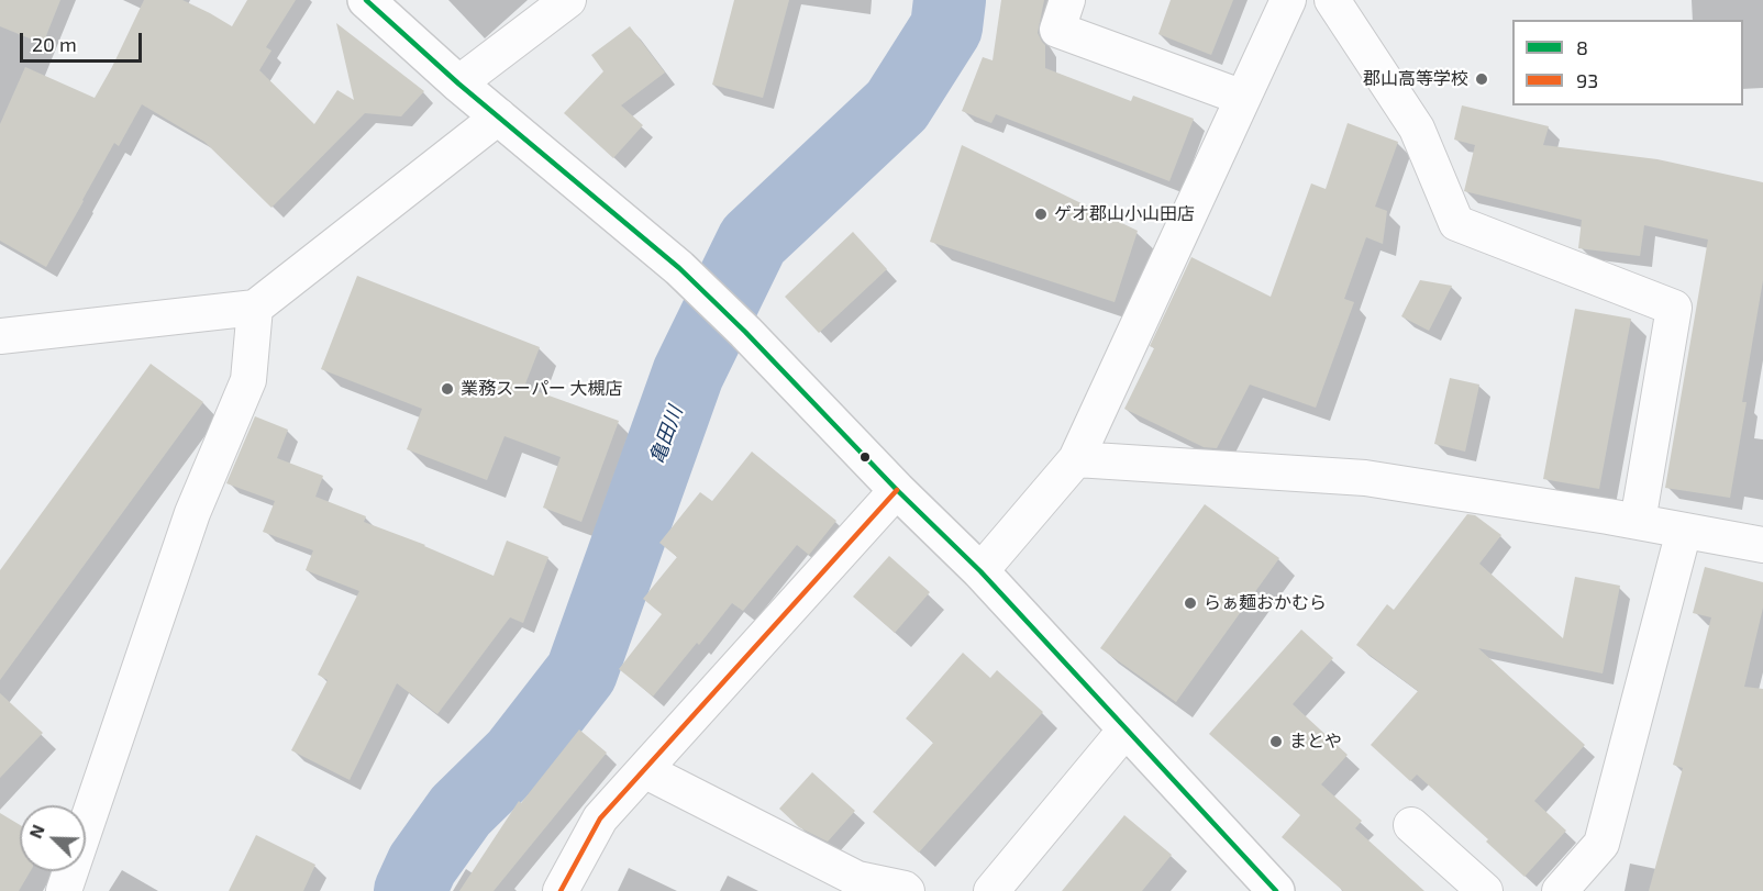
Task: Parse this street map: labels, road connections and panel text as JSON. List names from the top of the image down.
{
  "water": ["亀田川"],
  "places": [
    "郡山高等学校",
    "ゲオ郡山小山田店",
    "業務スーパー 大槻店",
    "らぁ麺おかむら",
    "まとや"
  ],
  "lines": ["transit line 8", "transit line 93"],
  "legend": ["8", "93"],
  "scale_bar": "20 m",
  "north": "top left"
}
